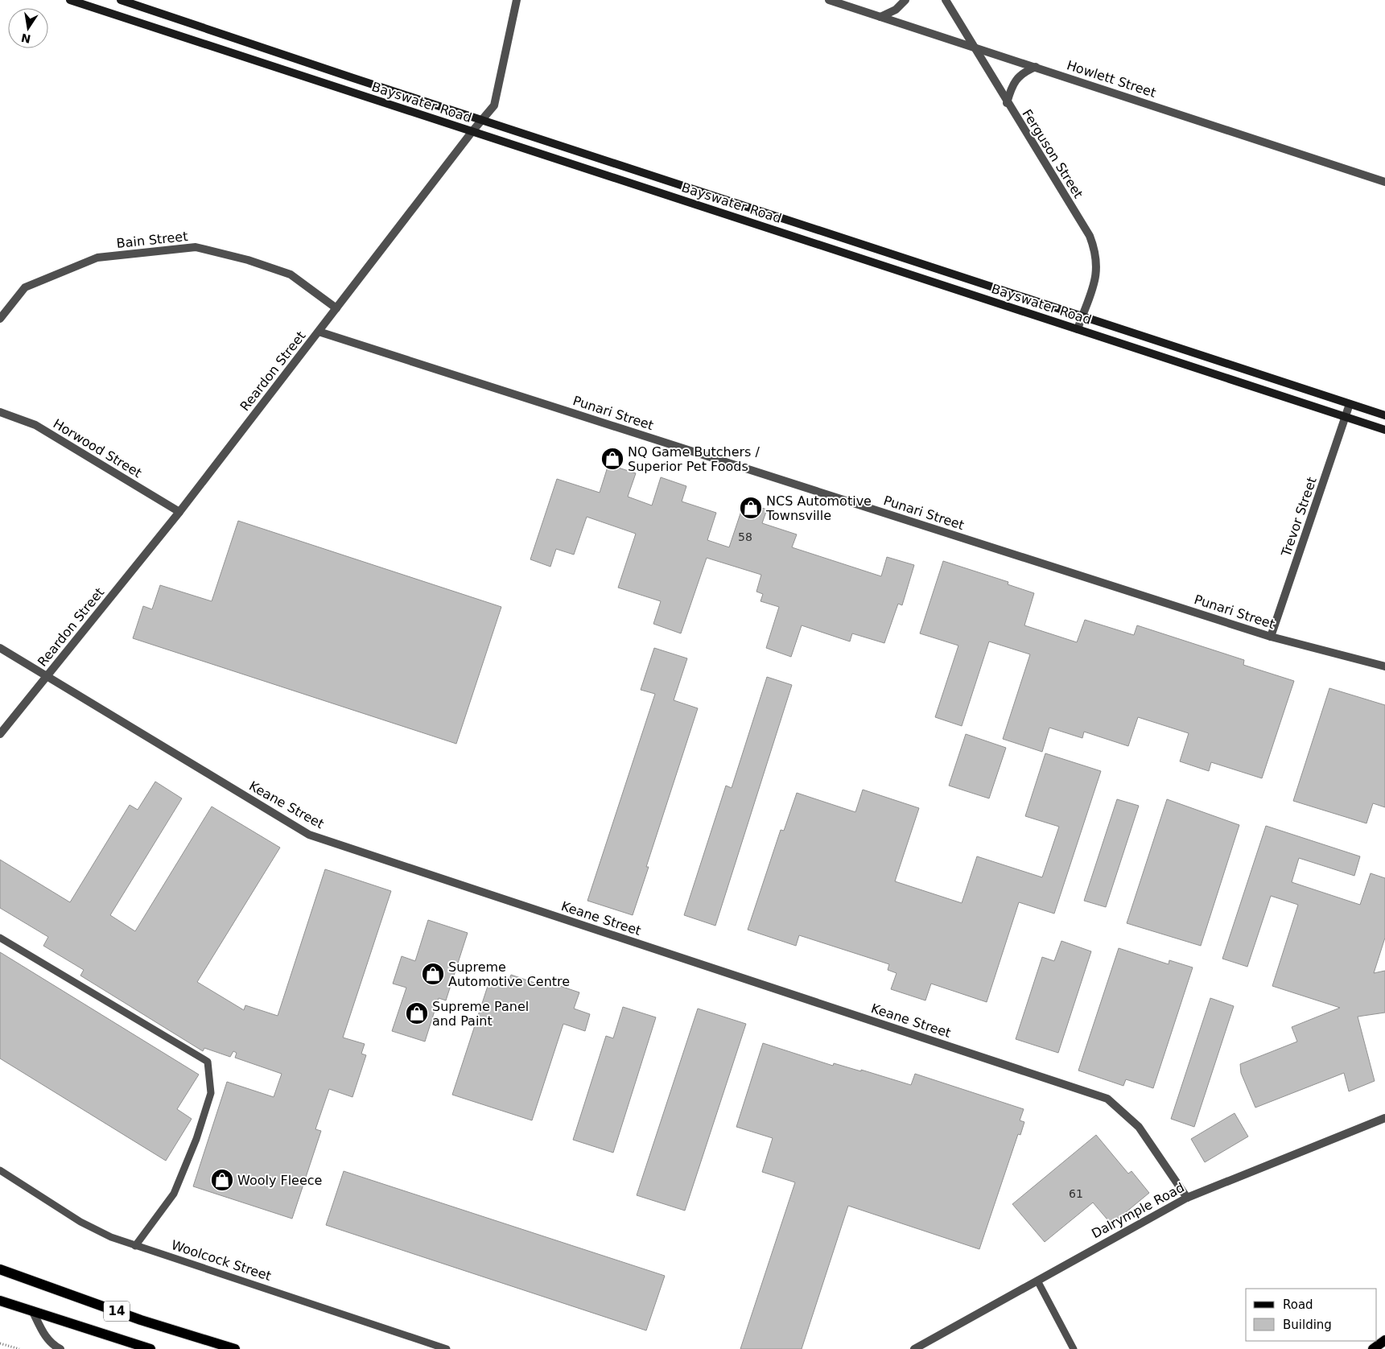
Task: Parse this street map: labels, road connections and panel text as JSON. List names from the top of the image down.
{
  "streets": {
    "main road": ["Bayswater Road", "14"],
    "street": [
      "Howlett Street",
      "Ferguson Street",
      "Bain Street",
      "Reardon Street",
      "Punari Street",
      "Horwood Street",
      "Trevor Street",
      "Keane Street",
      "Dalrymple Road"
    ],
    "lane": ["Woolcock Street"]
  },
  "crossings": [
    ["Howlett Street", "Ferguson Street"],
    ["Bayswater Road", "Ferguson Street"],
    ["Bayswater Road", "Reardon Street"],
    ["Bayswater Road", "Trevor Street"],
    ["Bain Street", "Reardon Street"],
    ["Reardon Street", "Punari Street"],
    ["Reardon Street", "Horwood Street"],
    ["Reardon Street", "Keane Street"],
    ["Punari Street", "Trevor Street"],
    ["Keane Street", "Dalrymple Road"]
  ],
  "places": {
    "shop": [
      "NQ Game Butchers / Superior Pet Foods",
      "NCS Automotive Townsville",
      "Supreme Automotive Centre",
      "Supreme Panel and Paint",
      "Wooly Fleece"
    ]
  },
  "house_numbers": ["58", "61"],
  "legend": ["Road", "Building"],
  "north": "bottom"
}
